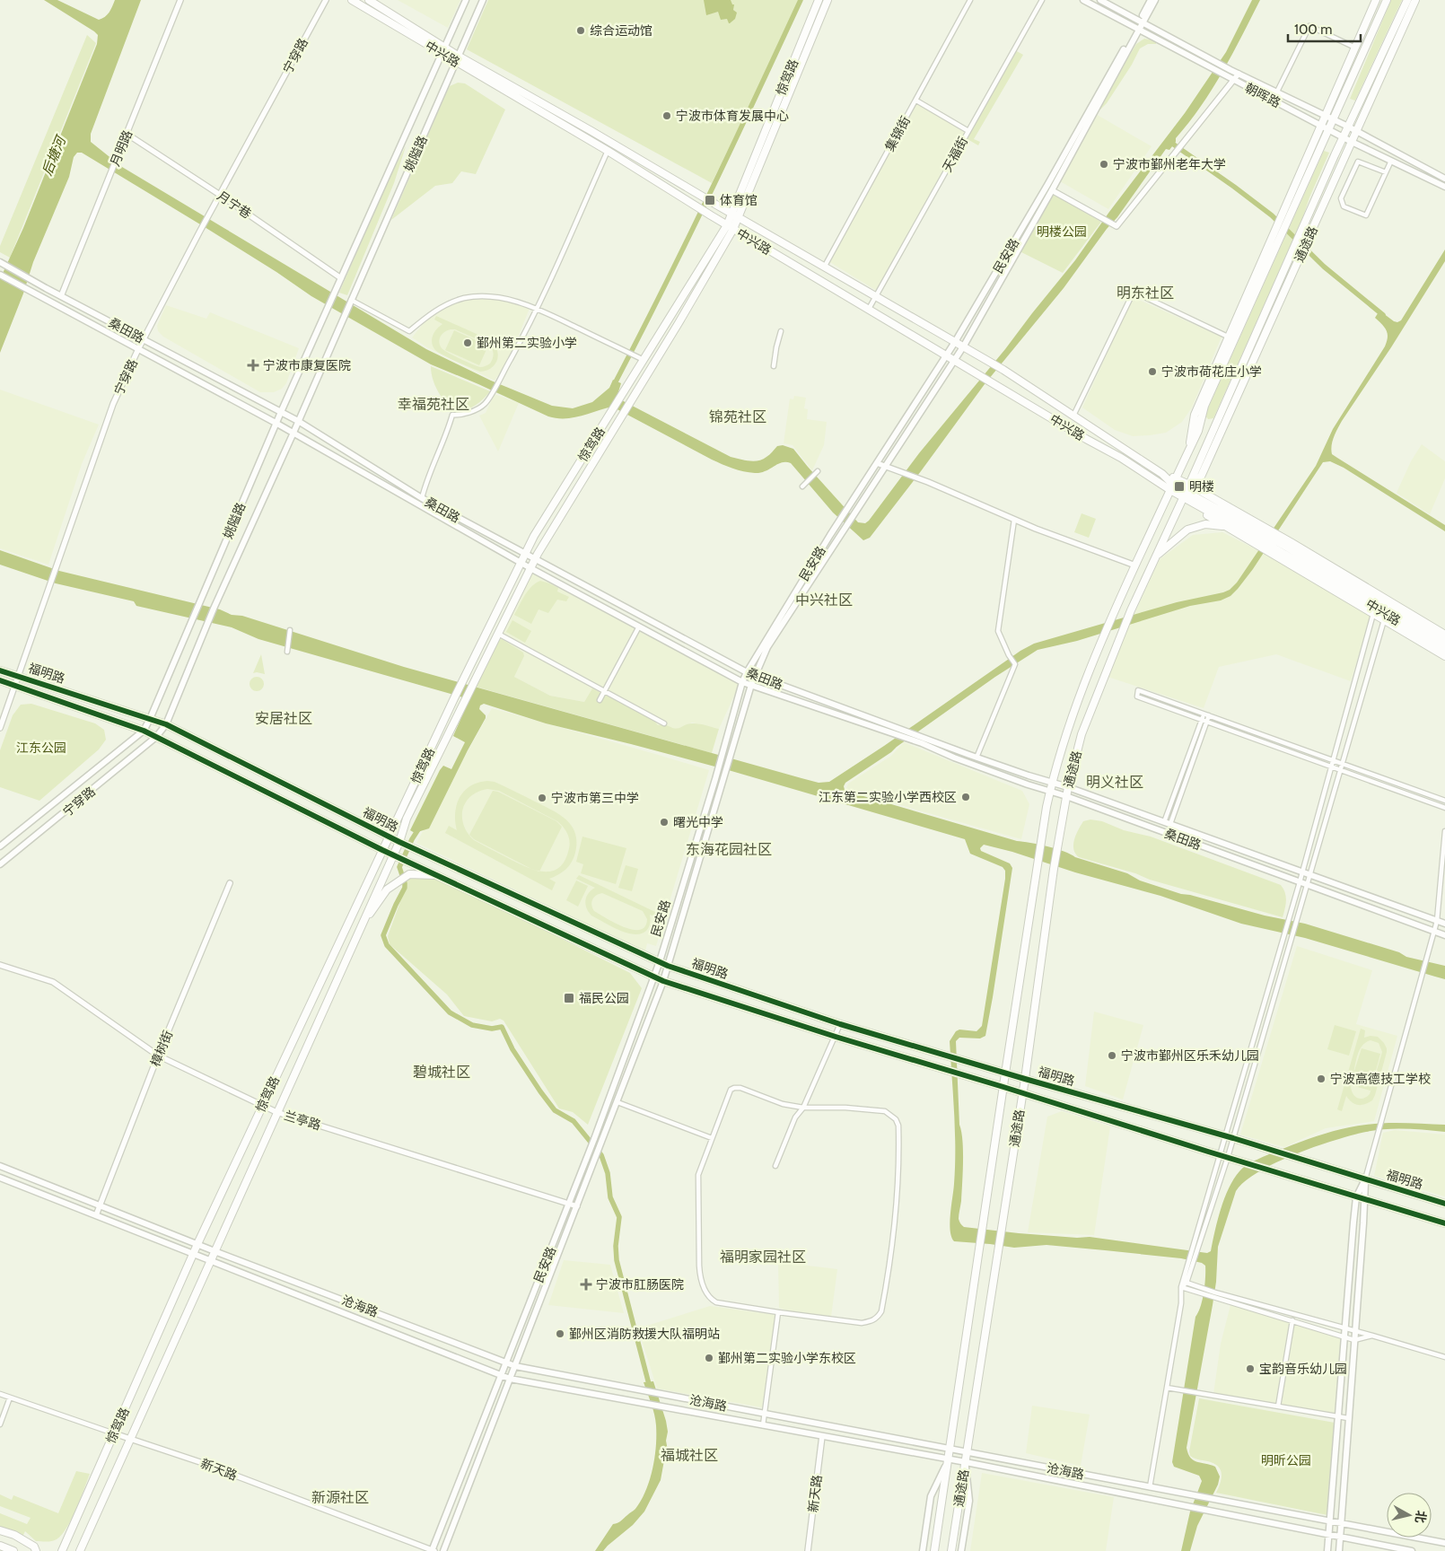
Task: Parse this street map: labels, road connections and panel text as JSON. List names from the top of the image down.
{
  "streets": {
    "main road": [
      "中兴路",
      "宁穿路",
      "惊驾路",
      "朝晖路",
      "姚隘路",
      "通途路",
      "民安路",
      "桑田路",
      "福明路",
      "沧海路"
    ],
    "street": [
      "集锦街",
      "月明路",
      "天福街",
      "月宁巷",
      "樟树街",
      "兰亭路",
      "新天路"
    ]
  },
  "crossings": [
    ["中兴路", "惊驾路"],
    ["中兴路", "集锦街"],
    ["中兴路", "姚隘路"],
    ["中兴路", "天福街"],
    ["中兴路", "通途路"],
    ["中兴路", "民安路"],
    ["宁穿路", "姚隘路"],
    ["宁穿路", "月宁巷"],
    ["宁穿路", "桑田路"],
    ["宁穿路", "福明路"],
    ["惊驾路", "桑田路"],
    ["惊驾路", "福明路"],
    ["惊驾路", "兰亭路"],
    ["惊驾路", "沧海路"],
    ["惊驾路", "新天路"],
    ["朝晖路", "通途路"],
    ["朝晖路", "民安路"],
    ["月明路", "月宁巷"],
    ["月明路", "桑田路"],
    ["姚隘路", "月宁巷"],
    ["姚隘路", "桑田路"],
    ["姚隘路", "福明路"],
    ["通途路", "桑田路"],
    ["通途路", "福明路"],
    ["通途路", "沧海路"],
    ["民安路", "桑田路"],
    ["民安路", "福明路"],
    ["民安路", "兰亭路"],
    ["民安路", "沧海路"],
    ["民安路", "新天路"],
    ["樟树街", "兰亭路"],
    ["樟树街", "沧海路"],
    ["沧海路", "新天路"]
  ],
  "districts": [
    "明东社区",
    "幸福苑社区",
    "锦苑社区",
    "中兴社区",
    "安居社区",
    "明义社区",
    "东海花园社区",
    "碧城社区",
    "福明家园社区",
    "福城社区",
    "新源社区"
  ],
  "water": ["后塘河"],
  "parks": ["明楼公园", "江东公园", "明昕公园"],
  "places": {
    "other": [
      "综合运动馆",
      "宁波市体育发展中心",
      "宁波市鄞州老年大学",
      "鄞州第二实验小学",
      "宁波市荷花庄小学",
      "江东第二实验小学西校区",
      "宁波市第三中学",
      "曙光中学",
      "宁波市鄞州区乐禾幼儿园",
      "宁波高德技工学校",
      "鄞州区消防救援大队福明站",
      "鄞州第二实验小学东校区",
      "宝韵音乐幼儿园"
    ],
    "transit": ["体育馆", "明楼", "福民公园"],
    "health": ["宁波市康复医院", "宁波市肛肠医院"]
  },
  "scale_bar": "100 m",
  "north": "right"
}
